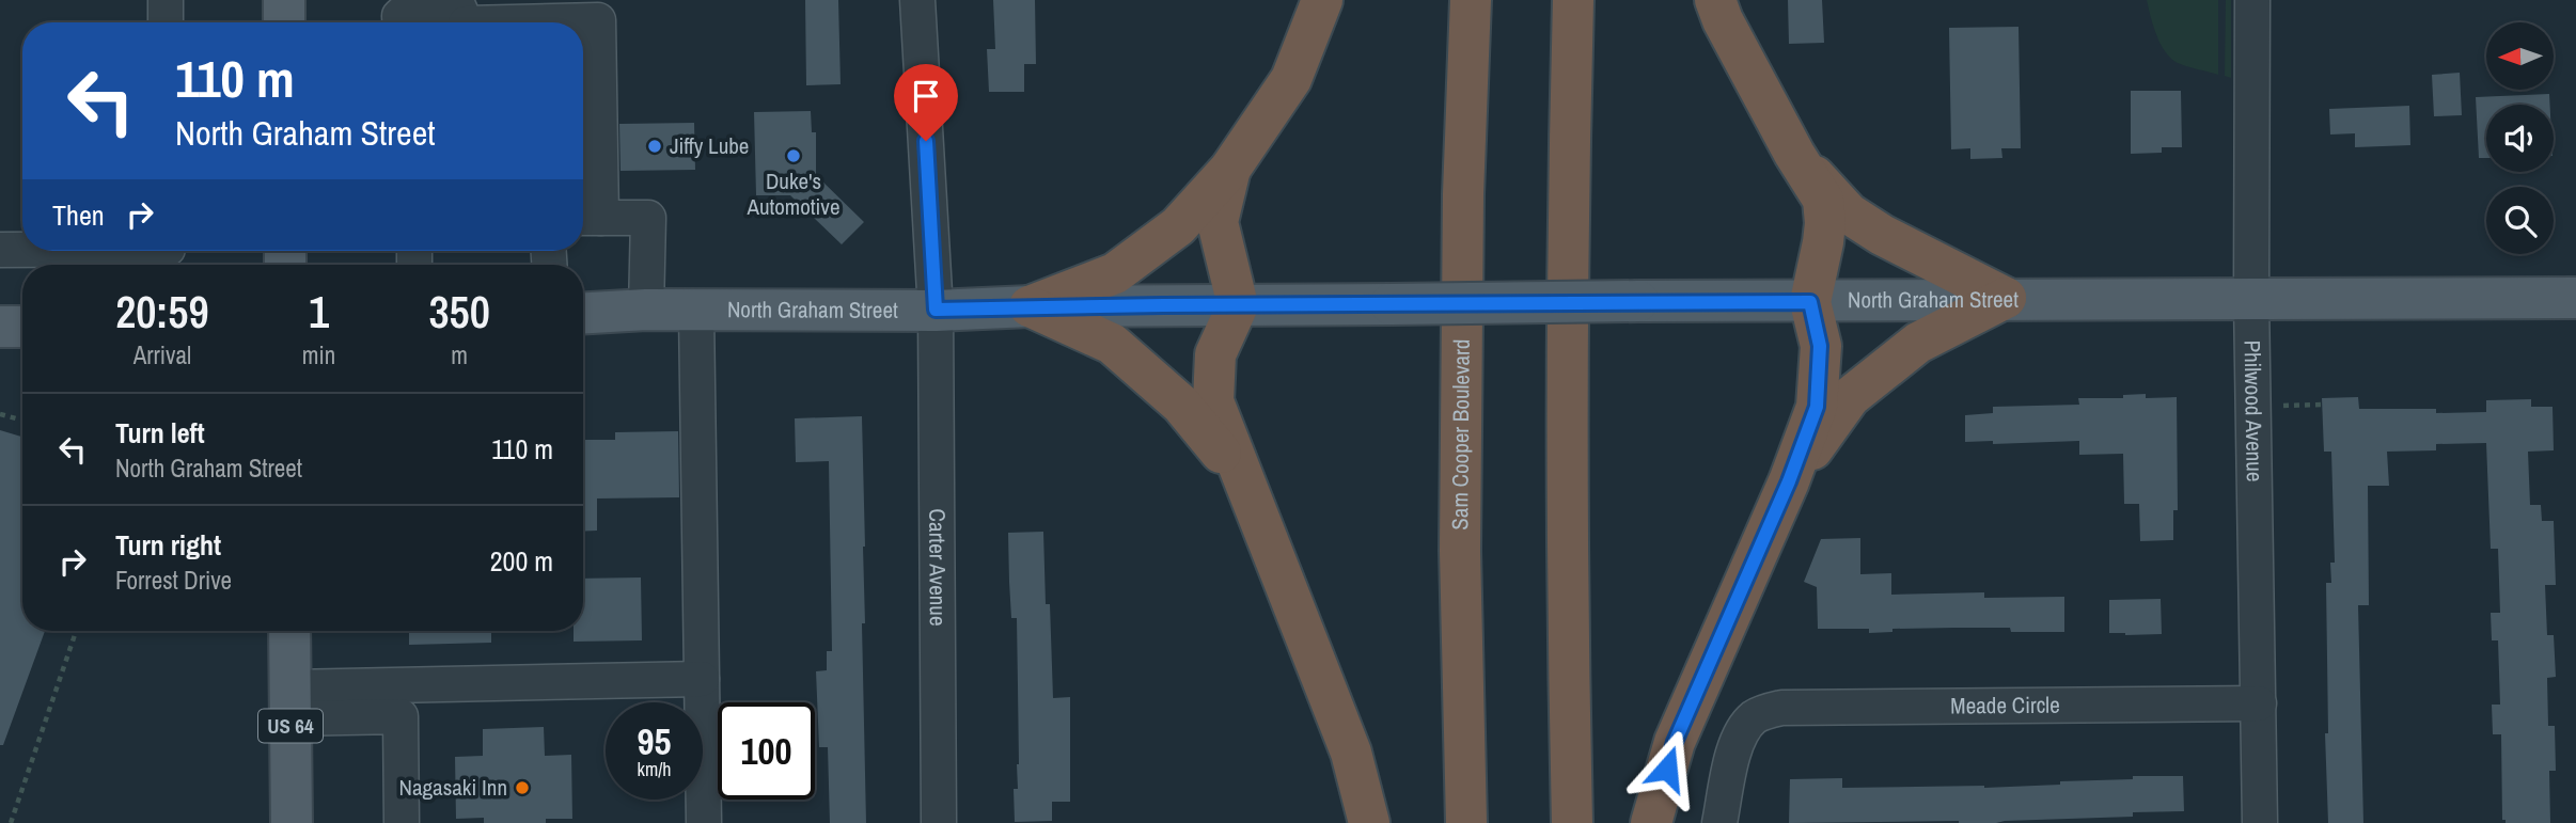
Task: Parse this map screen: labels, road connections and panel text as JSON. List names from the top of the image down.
{
  "streets": {
    "highway": ["Sam Cooper Boulevard"],
    "main road": ["North Graham Street", "US 64"],
    "street": ["Philwood Avenue", "Carter Avenue", "Meade Circle"]
  },
  "crossings": [
    ["North Graham Street", "Philwood Avenue"],
    ["North Graham Street", "Carter Avenue"],
    ["Philwood Avenue", "Meade Circle"]
  ],
  "places": ["Jiffy Lube", "Duke's Automotive", "Nagasaki Inn"],
  "north": "left",
  "page": {
    "turn": ["110 m", "North Graham Street"],
    "then": "Then",
    "eta": [
      "20:59",
      "Arrival",
      "1",
      "min",
      "350",
      "m"
    ],
    "list": [
      {
        "name": "Turn left",
        "note": "North Graham Street",
        "value": "110 m"
      },
      {
        "name": "Turn right",
        "note": "Forrest Drive",
        "value": "200 m"
      }
    ],
    "speed": "95 km/h",
    "limit": "100"
  }
}
